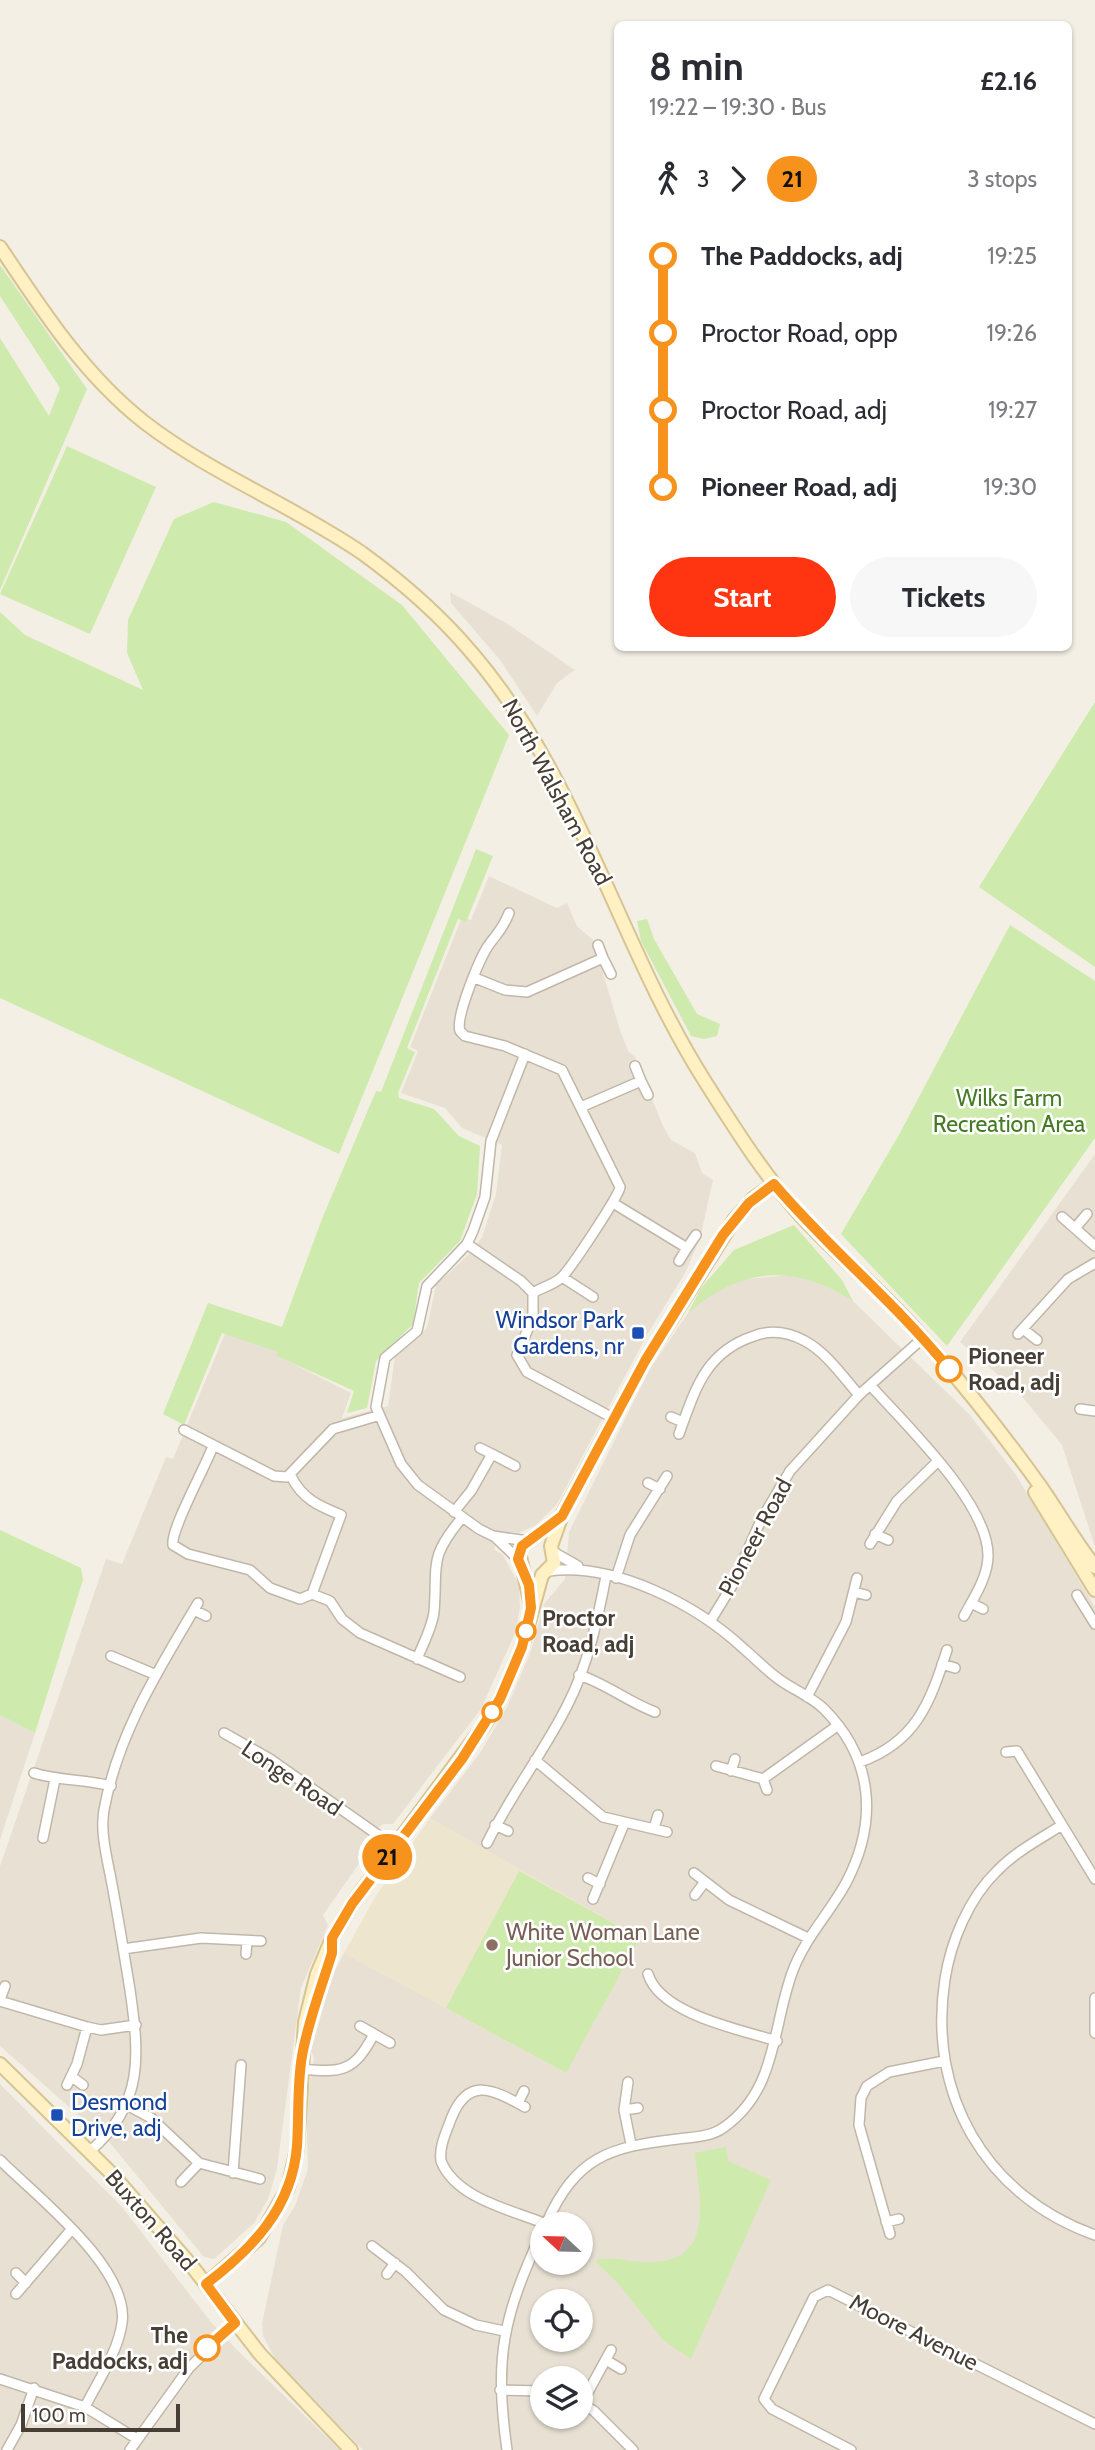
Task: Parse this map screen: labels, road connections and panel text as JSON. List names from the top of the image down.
{
  "streets": {
    "street": [
      "North Walsham Road",
      "Pioneer Road",
      "Longe Road",
      "Buxton Road",
      "Moore Avenue"
    ]
  },
  "crossings": [
    ["North Walsham Road", "Pioneer Road"]
  ],
  "parks": ["Wilks Farm Recreation Area"],
  "places": {
    "transit": ["Windsor Park Gardens, nr", "Desmond Drive, adj"],
    "other": [
      "Pioneer Road, adj",
      "Proctor Road, adj",
      "White Woman Lane Junior School",
      "The Paddocks, adj"
    ]
  },
  "lines": ["bus line 21"],
  "scale_bar": "100 m",
  "north": "left",
  "page": {
    "on_map": "21",
    "heading": ["8 min", "19:22 – 19:30 · Bus", "£2.16"],
    "legs": ["3", "21", "3 stops"],
    "list": [
      {
        "name": "The Paddocks, adj",
        "value": "19:25"
      },
      {
        "name": "Proctor Road, opp",
        "value": "19:26"
      },
      {
        "name": "Proctor Road, adj",
        "value": "19:27"
      },
      {
        "name": "Pioneer Road, adj",
        "value": "19:30"
      }
    ],
    "buttons": ["Start", "Tickets"],
    "scale": "100 m"
  }
}
